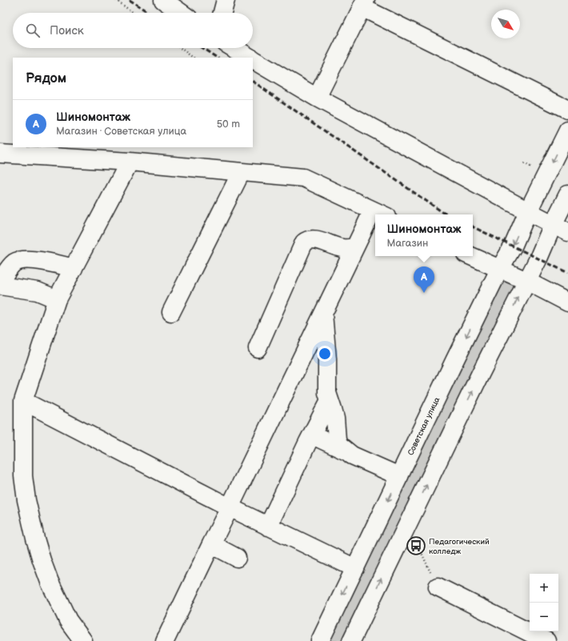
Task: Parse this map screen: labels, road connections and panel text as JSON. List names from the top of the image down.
{
  "streets": {
    "main road": ["Советская улица"]
  },
  "places": {
    "bus stop": ["Педагогический колледж"]
  },
  "north": "bottom right",
  "page": {
    "search": "Поиск",
    "heading": "Рядом",
    "list": [
      {
        "mark": "A",
        "name": "Шиномонтаж",
        "note": "Магазин · Советская улица",
        "value": "50 m"
      }
    ],
    "popup": ["Шиномонтаж", "Магазин"],
    "pins": "A",
    "map_buttons": ["+", "−"]
  }
}
